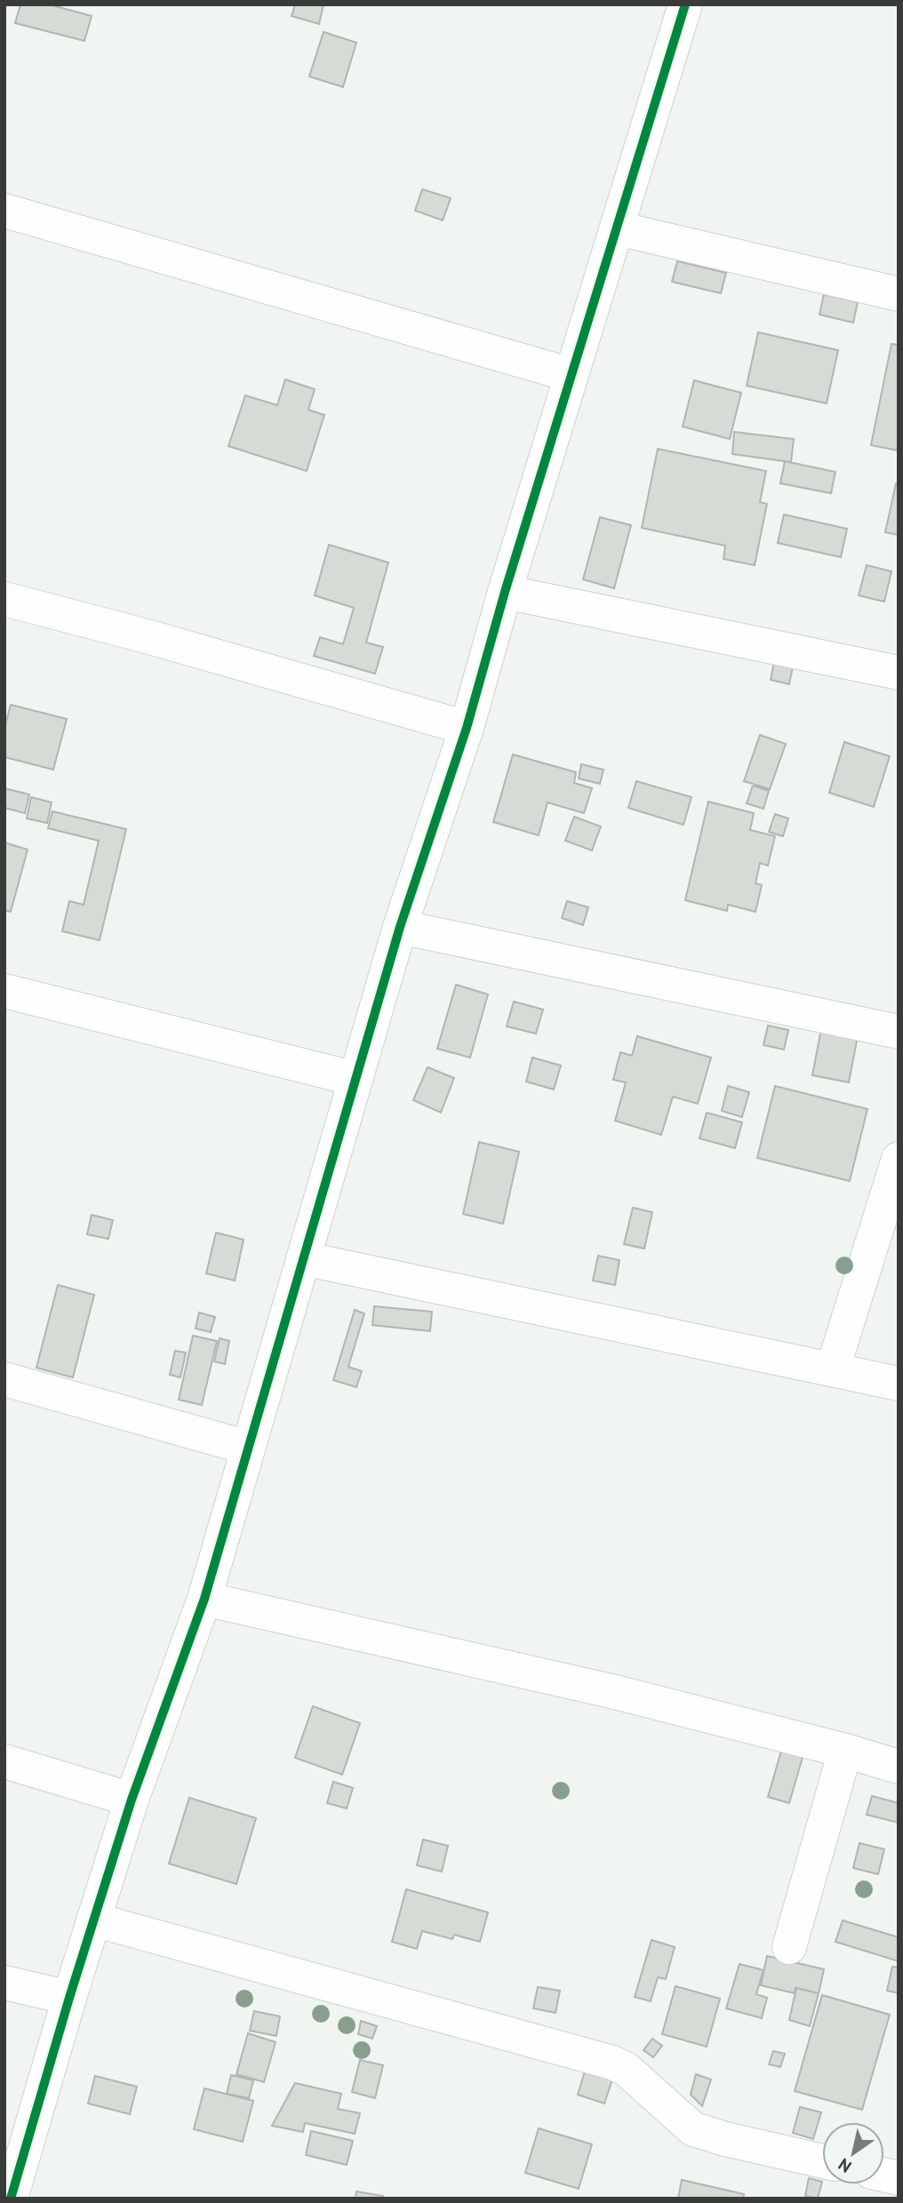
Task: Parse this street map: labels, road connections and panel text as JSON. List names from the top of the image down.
{
  "north": "bottom left"
}
